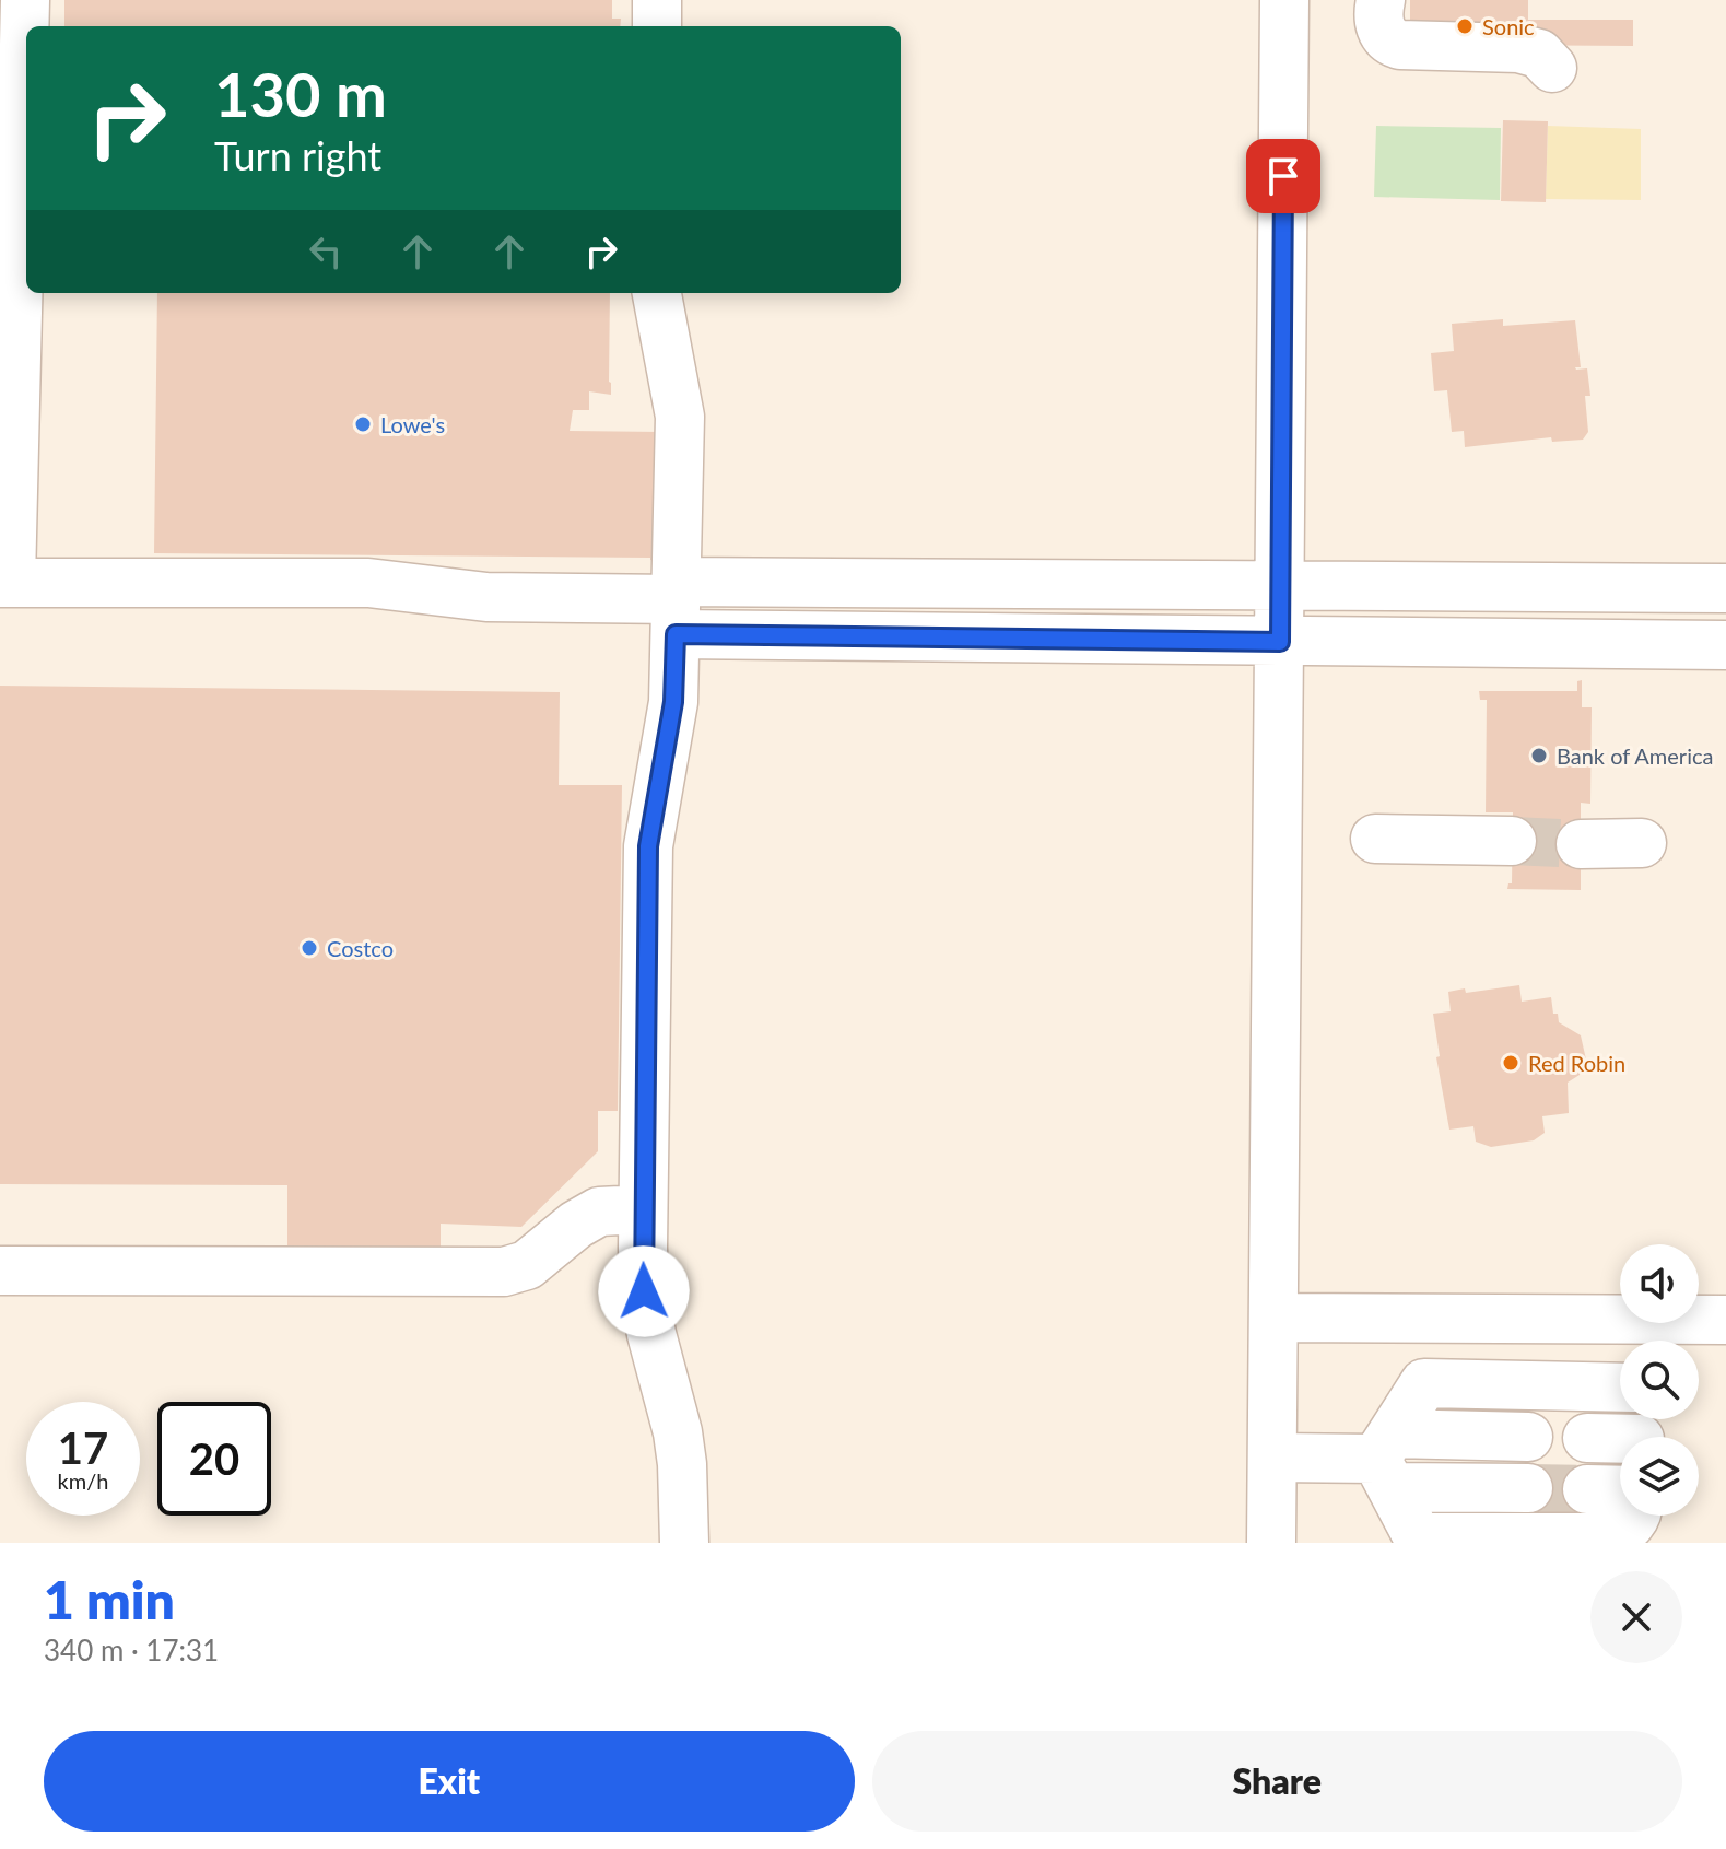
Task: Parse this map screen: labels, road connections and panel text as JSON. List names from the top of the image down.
{
  "places": [
    "Sonic",
    "Lowe's",
    "Bank of America",
    "Costco",
    "Red Robin"
  ],
  "page": {
    "turn": ["130 m", "Turn right"],
    "speed": "17 km/h",
    "limit": "20",
    "heading": ["1 min", "340 m · 17:31"],
    "buttons": ["Exit", "Share"]
  }
}
